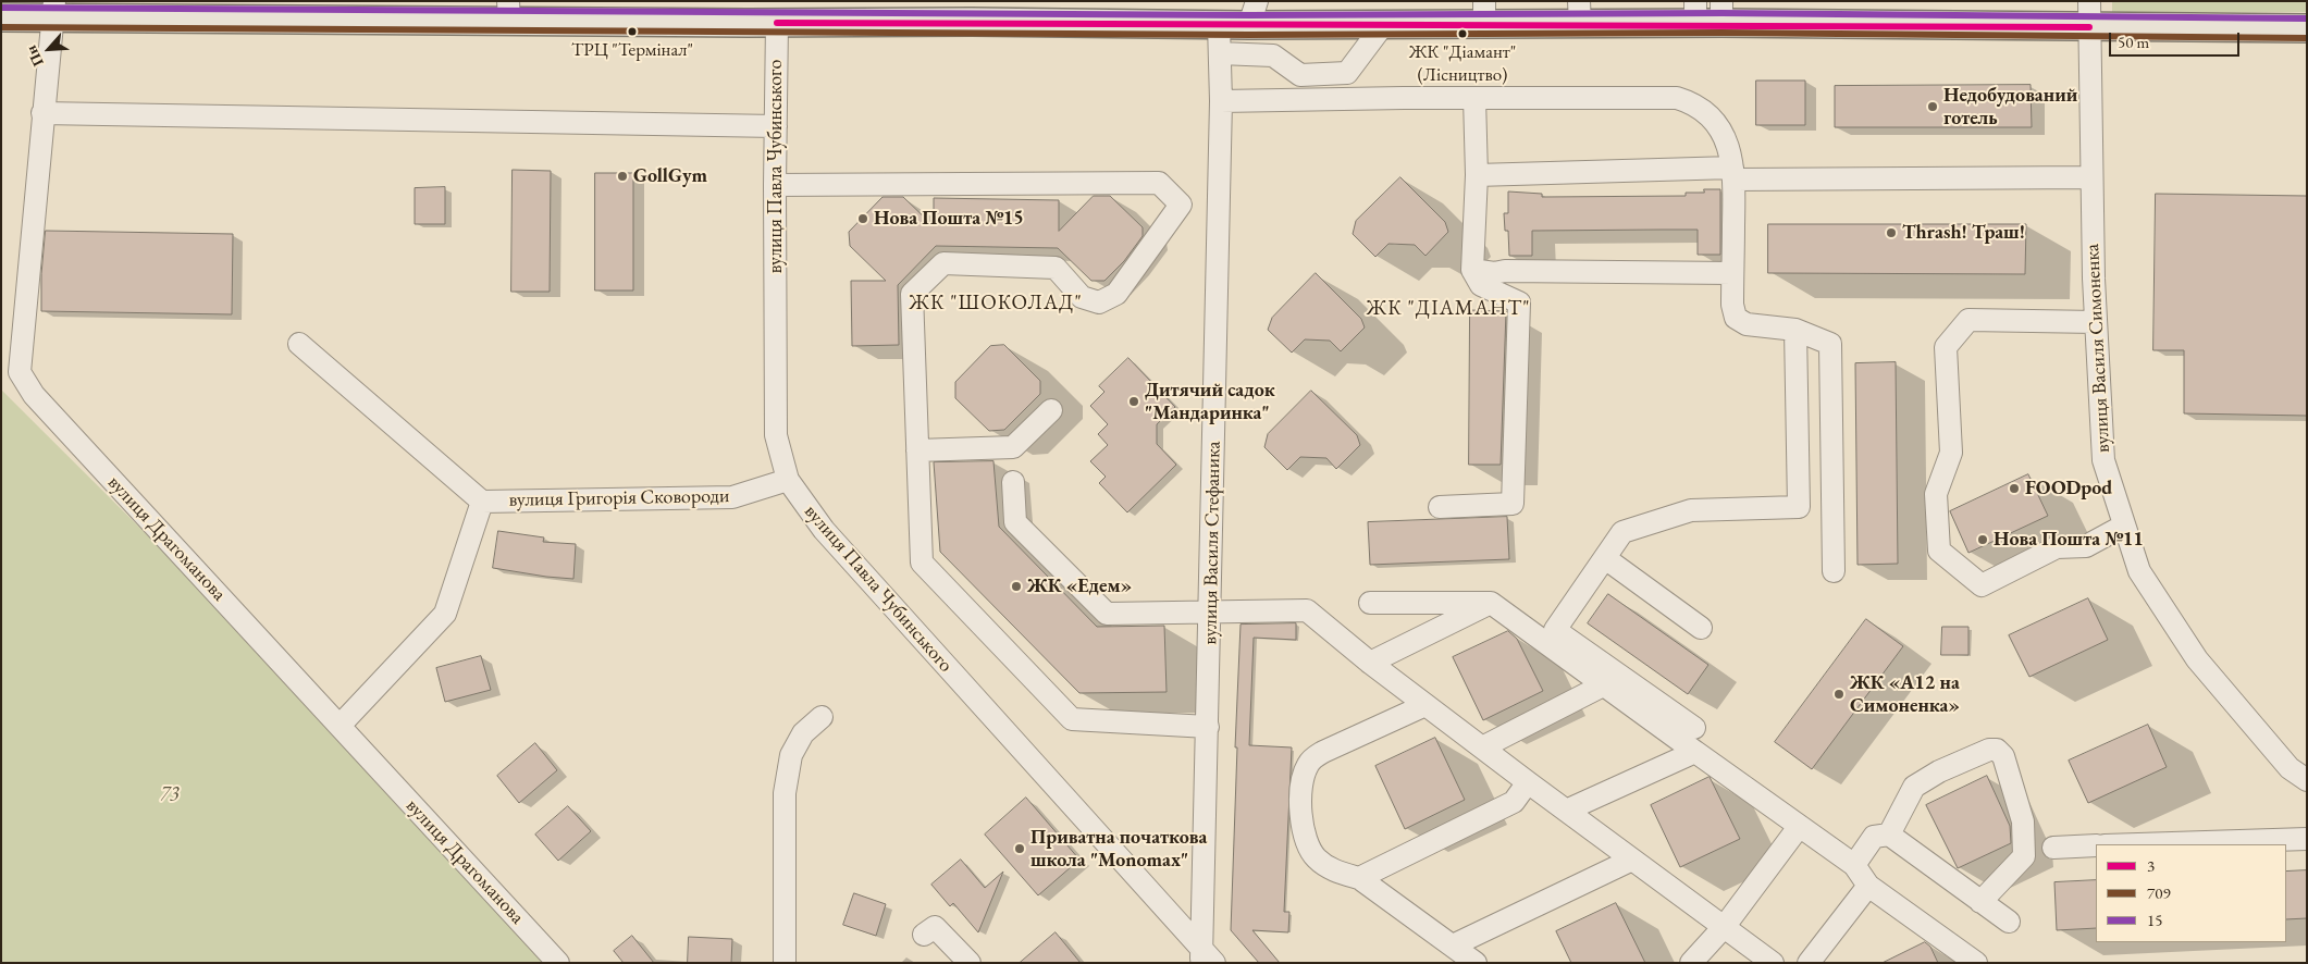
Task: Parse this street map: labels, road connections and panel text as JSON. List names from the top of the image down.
{
  "streets": {
    "street": [
      "вулиця Павла Чубинського",
      "вулиця Василя Симоненка",
      "вулиця Григорія Сковороди",
      "вулиця Драгоманова",
      "вулиця Василя Стефаника"
    ]
  },
  "crossings": [
    ["вулиця Павла Чубинського", "вулиця Григорія Сковороди"],
    ["вулиця Павла Чубинського", "вулиця Василя Стефаника"],
    ["вулиця Григорія Сковороди", "вулиця Драгоманова"]
  ],
  "districts": ["ЖК \"ШОКОЛАД\"", "ЖК \"ДІАМАНТ\""],
  "parks": ["73"],
  "places": [
    "ТРЦ \"Термінал\"",
    "ЖК \"Діамант\" (Лісництво)",
    "Недобудований готель",
    "GollGym",
    "Нова Пошта №15",
    "Thrash! Траш!",
    "Дитячий садок \"Мандаринка\"",
    "FOODpod",
    "Нова Пошта №11",
    "ЖК «Едем»",
    "ЖК «А12 на Симоненка»",
    "Приватна початкова школа \"Monomax\""
  ],
  "lines": ["transit line 15", "transit line 3", "transit line 709"],
  "legend": ["3", "709", "15"],
  "scale_bar": "50 m",
  "north": "bottom left"
}
